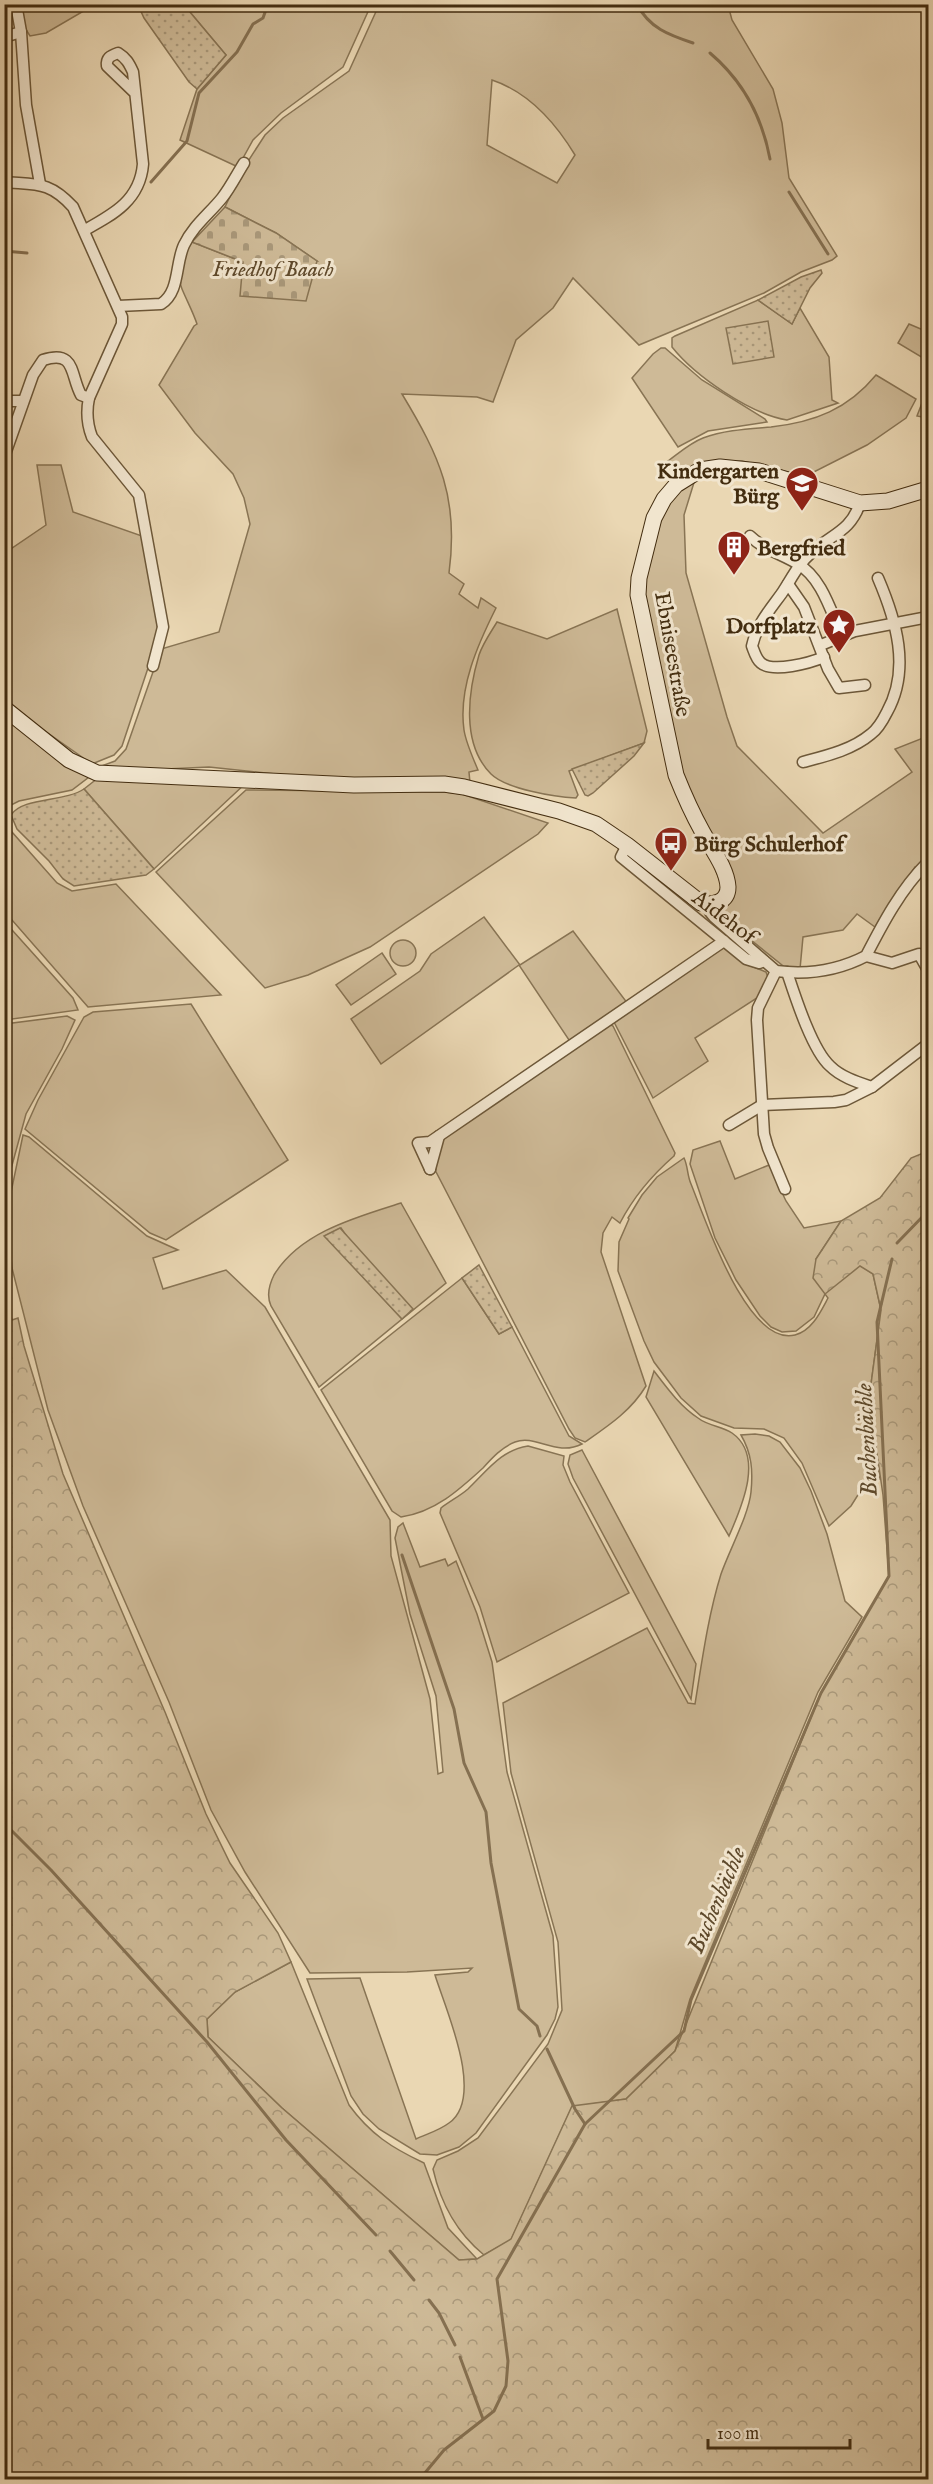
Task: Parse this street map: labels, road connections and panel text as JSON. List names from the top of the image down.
{
  "streets": {
    "street": ["Ebniseestraße", "Aidehof"]
  },
  "water": ["Buchenbächle"],
  "parks": ["Friedhof Baach"],
  "places": {
    "school or university": ["Kindergarten Bürg"],
    "building": ["Bergfried"],
    "place": ["Dorfplatz"],
    "bus stop": ["Bürg Schulerhof"]
  },
  "scale_bar": "100 m"
}
